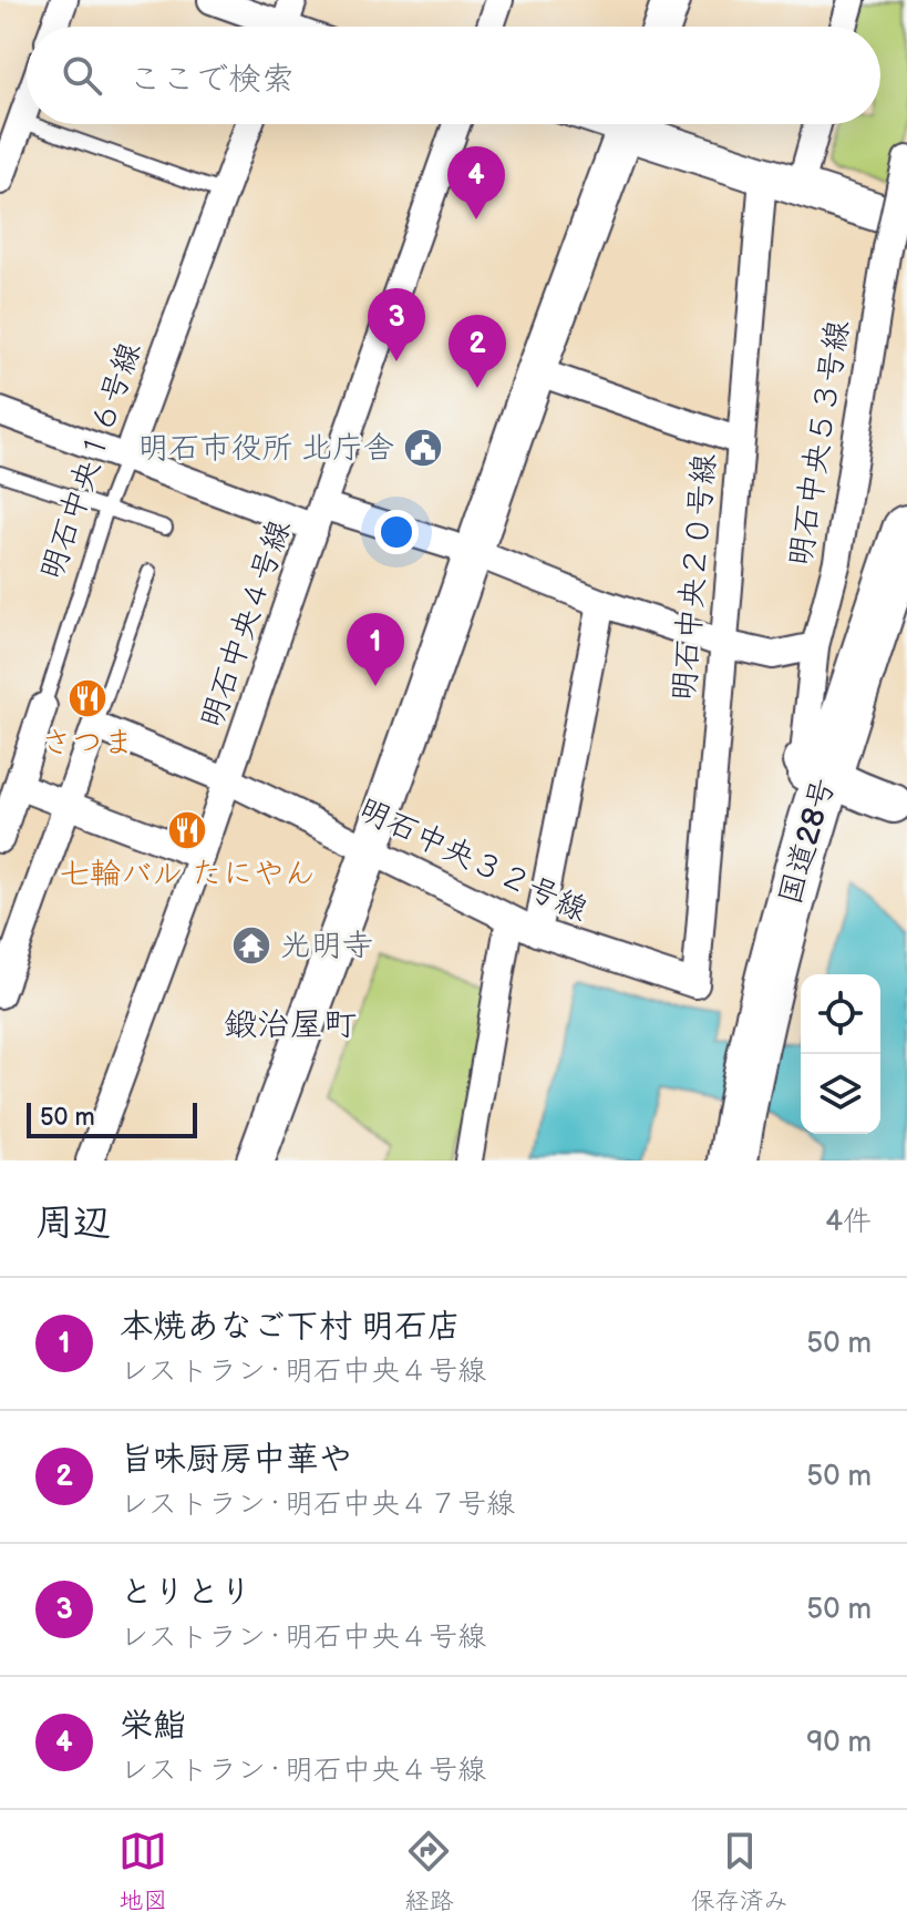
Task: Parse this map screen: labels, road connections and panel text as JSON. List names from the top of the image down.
{
  "streets": {
    "highway": ["国道28号"],
    "street": [
      "明石中央５３号線",
      "明石中央１６号線",
      "明石中央２０号線",
      "明石中央４号線",
      "明石中央３２号線"
    ]
  },
  "crossings": [
    ["明石中央５３号線", "国道28号"],
    ["明石中央２０号線", "明石中央３２号線"],
    ["明石中央４号線", "明石中央３２号線"]
  ],
  "districts": ["鍛治屋町"],
  "places": {
    "public building": ["明石市役所 北庁舎"],
    "restaurant": ["さつま", "七輪バル たにやん"],
    "temple": ["光明寺"]
  },
  "scale_bar": "50 m",
  "page": {
    "search": "ここで検索",
    "pins": [
      "4",
      "3",
      "2",
      "1"
    ],
    "scale": "50 m",
    "heading": ["周辺", "4件"],
    "list": [
      {
        "mark": "1",
        "name": "本焼あなご下村 明石店",
        "note": "レストラン · 明石中央４号線",
        "value": "50 m"
      },
      {
        "mark": "2",
        "name": "旨味厨房中華や",
        "note": "レストラン · 明石中央４７号線",
        "value": "50 m"
      },
      {
        "mark": "3",
        "name": "とりとり",
        "note": "レストラン · 明石中央４号線",
        "value": "50 m"
      },
      {
        "mark": "4",
        "name": "栄鮨",
        "note": "レストラン · 明石中央４号線",
        "value": "90 m"
      }
    ],
    "nav": ["地図", "経路", "保存済み"]
  }
}
